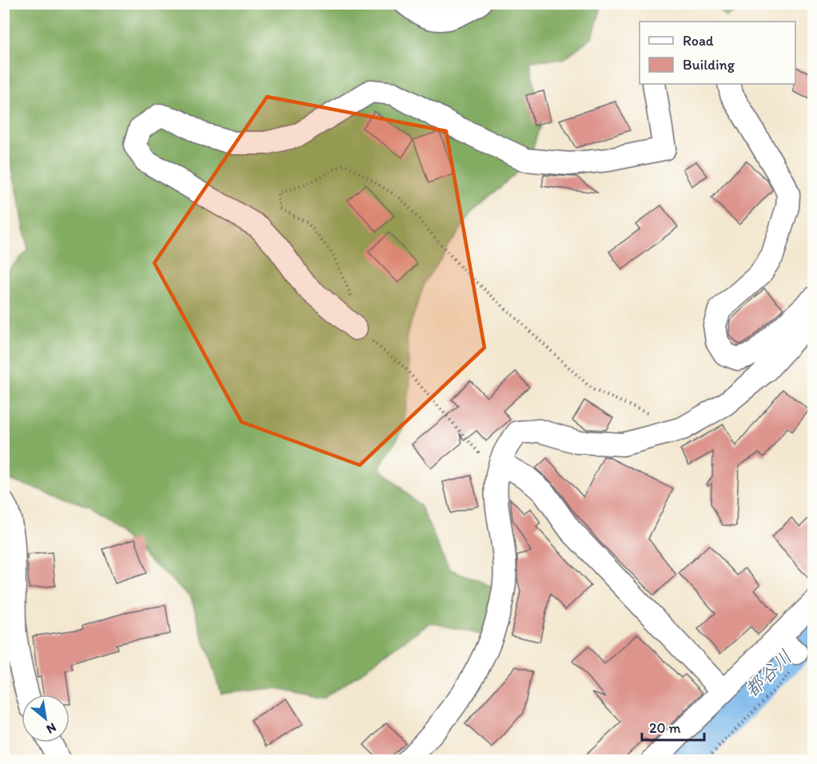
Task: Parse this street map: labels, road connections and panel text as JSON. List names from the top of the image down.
{
  "water": ["都谷川"],
  "legend": ["Road", "Building"],
  "scale_bar": "20 m",
  "north": "bottom right"
}
